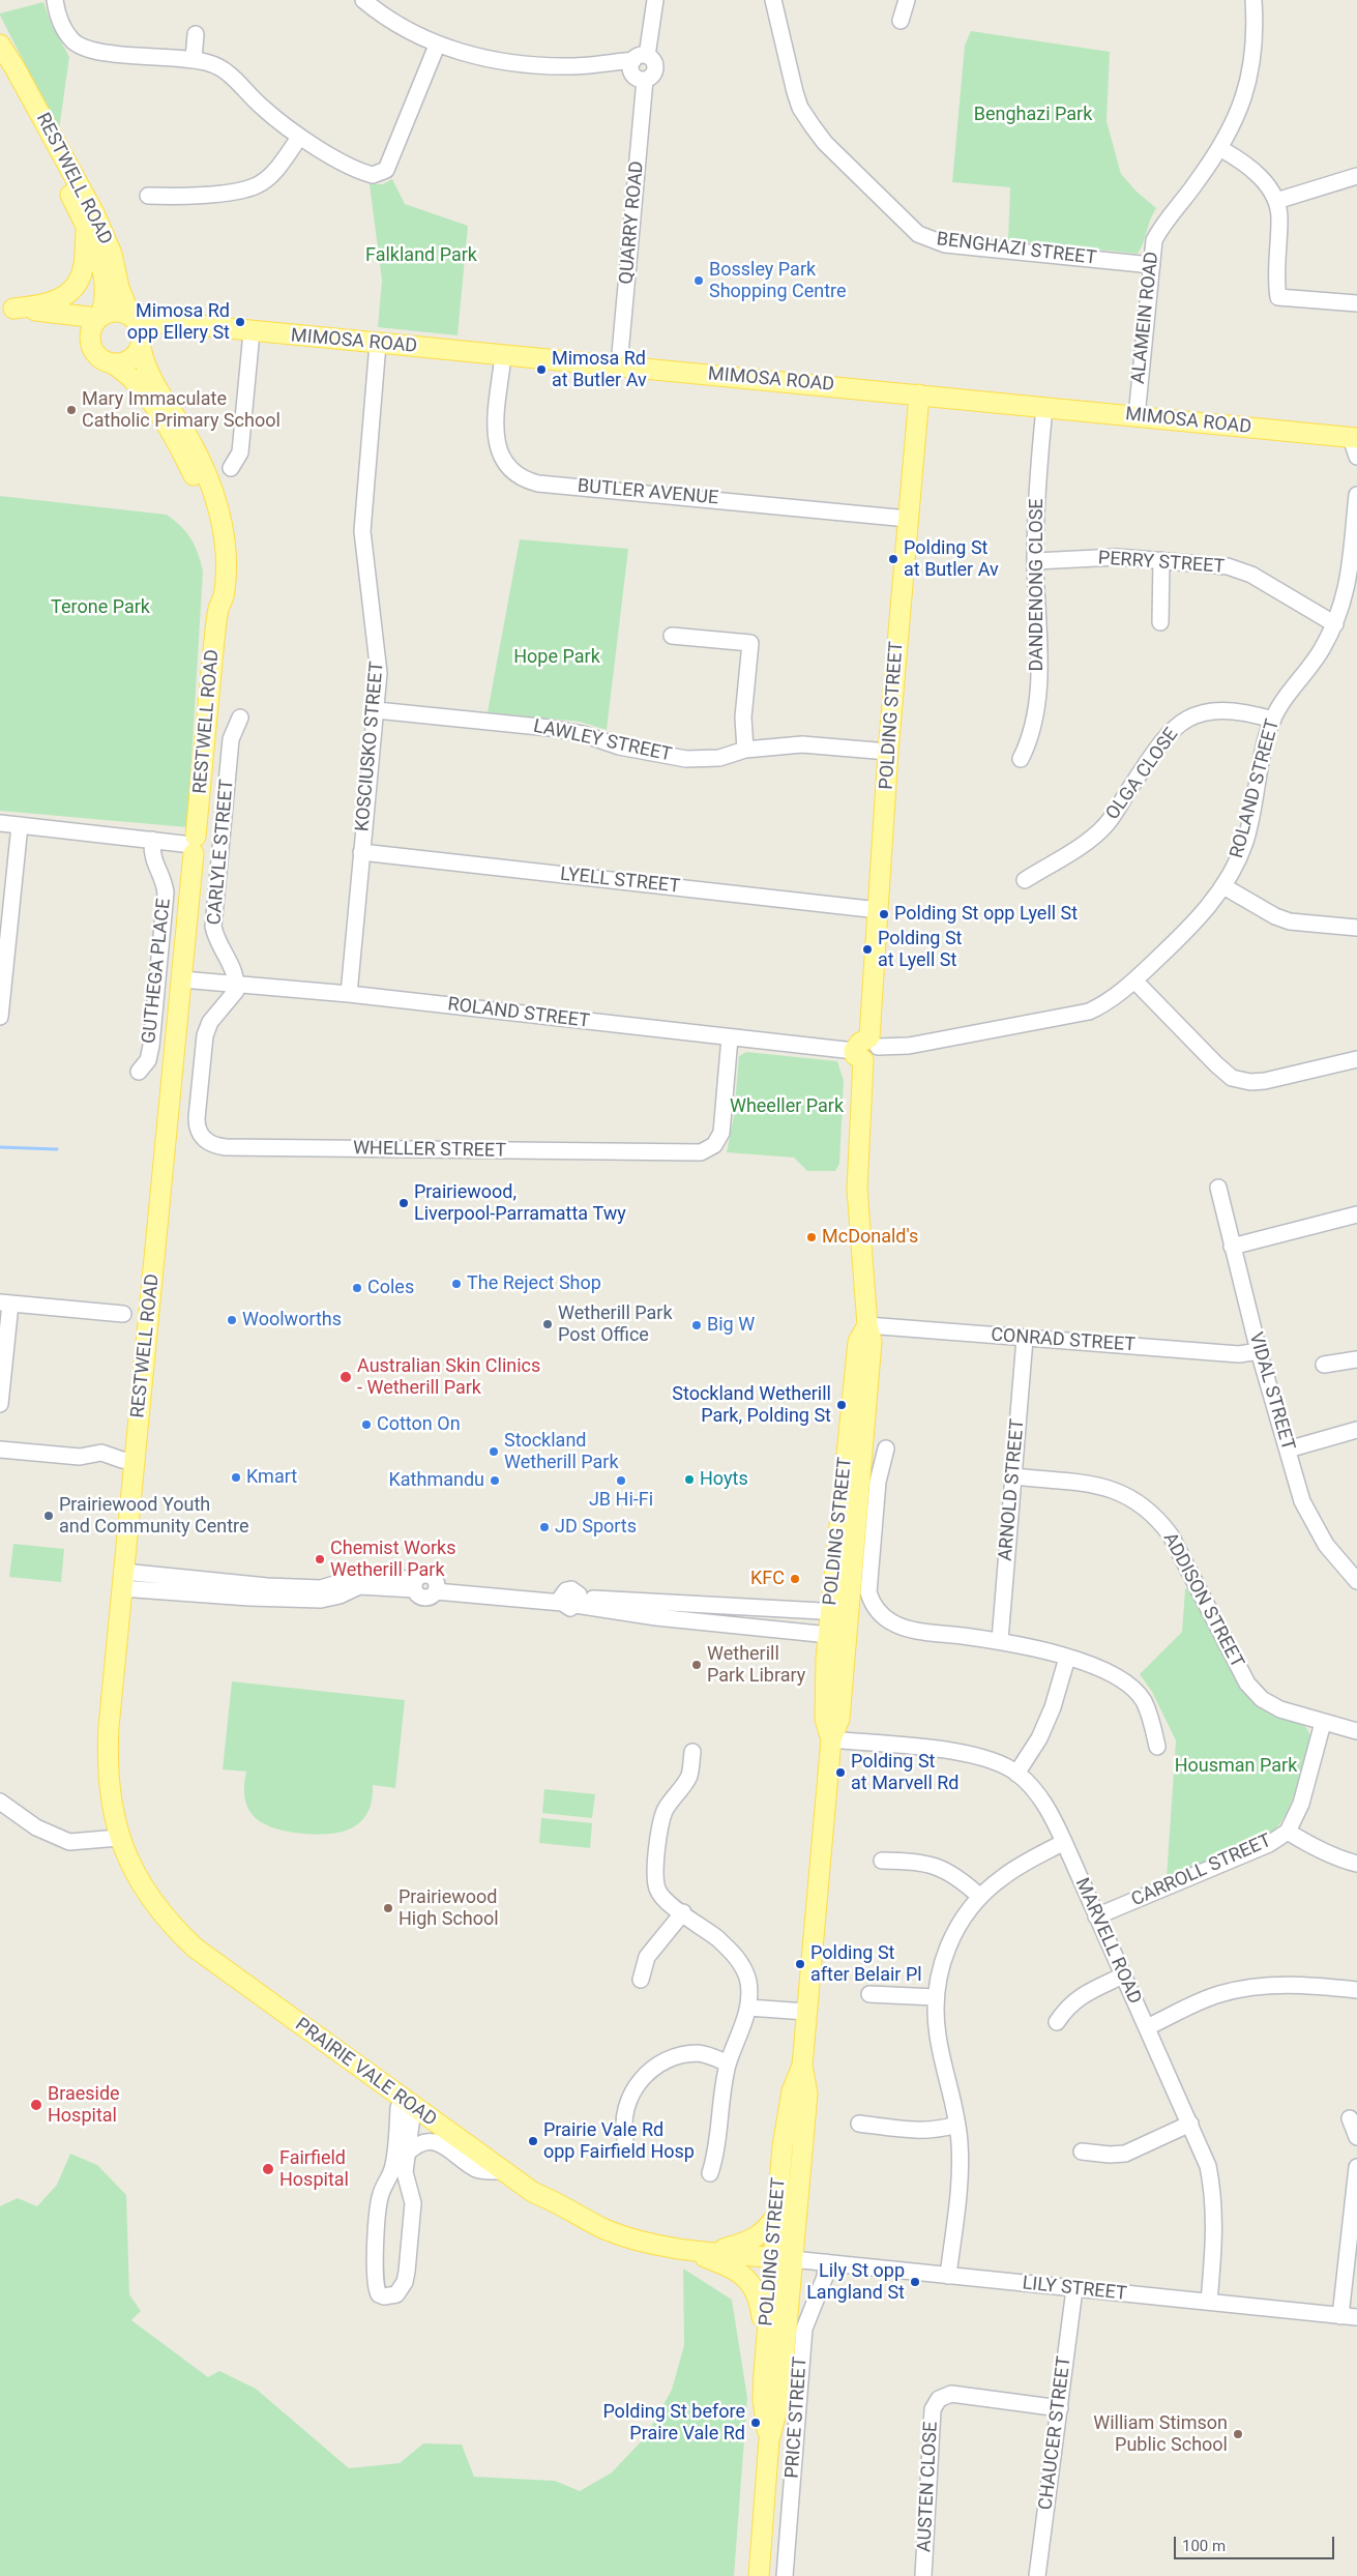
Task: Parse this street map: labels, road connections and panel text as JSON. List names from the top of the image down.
{
  "streets": {
    "main road": [
      "RESTWELL ROAD",
      "MIMOSA ROAD",
      "POLDING STREET",
      "PRAIRIE VALE ROAD"
    ],
    "street": [
      "QUARRY ROAD",
      "BENGHAZI STREET",
      "ALAMEIN ROAD",
      "BUTLER AVENUE",
      "PERRY STREET",
      "DANDENONG CLOSE",
      "LAWLEY STREET",
      "KOSCIUSKO STREET",
      "OLGA CLOSE",
      "ROLAND STREET",
      "CARLYLE STREET",
      "LYELL STREET",
      "GUTHEGA PLACE",
      "WHELLER STREET",
      "CONRAD STREET",
      "VIDAL STREET",
      "ARNOLD STREET",
      "ADDISON STREET",
      "CARROLL STREET",
      "MARVELL ROAD",
      "LILY STREET",
      "PRICE STREET",
      "CHAUCER STREET",
      "AUSTEN CLOSE"
    ]
  },
  "crossings": [
    ["RESTWELL ROAD", "MIMOSA ROAD"],
    ["RESTWELL ROAD", "ROLAND STREET"],
    ["RESTWELL ROAD", "PRAIRIE VALE ROAD"],
    ["QUARRY ROAD", "MIMOSA ROAD"],
    ["BENGHAZI STREET", "ALAMEIN ROAD"],
    ["ALAMEIN ROAD", "MIMOSA ROAD"],
    ["MIMOSA ROAD", "BUTLER AVENUE"],
    ["MIMOSA ROAD", "DANDENONG CLOSE"],
    ["MIMOSA ROAD", "POLDING STREET"],
    ["MIMOSA ROAD", "KOSCIUSKO STREET"],
    ["BUTLER AVENUE", "POLDING STREET"],
    ["PERRY STREET", "DANDENONG CLOSE"],
    ["PERRY STREET", "ROLAND STREET"],
    ["POLDING STREET", "LAWLEY STREET"],
    ["POLDING STREET", "ROLAND STREET"],
    ["POLDING STREET", "LYELL STREET"],
    ["POLDING STREET", "CONRAD STREET"],
    ["POLDING STREET", "MARVELL ROAD"],
    ["POLDING STREET", "PRAIRIE VALE ROAD"],
    ["POLDING STREET", "LILY STREET"],
    ["LAWLEY STREET", "KOSCIUSKO STREET"],
    ["KOSCIUSKO STREET", "ROLAND STREET"],
    ["KOSCIUSKO STREET", "LYELL STREET"],
    ["OLGA CLOSE", "ROLAND STREET"],
    ["ROLAND STREET", "CARLYLE STREET"],
    ["ROLAND STREET", "WHELLER STREET"],
    ["CARLYLE STREET", "WHELLER STREET"],
    ["CONRAD STREET", "VIDAL STREET"],
    ["CONRAD STREET", "ARNOLD STREET"],
    ["ARNOLD STREET", "ADDISON STREET"],
    ["ADDISON STREET", "CARROLL STREET"],
    ["CARROLL STREET", "MARVELL ROAD"],
    ["MARVELL ROAD", "LILY STREET"],
    ["PRAIRIE VALE ROAD", "LILY STREET"],
    ["LILY STREET", "PRICE STREET"],
    ["LILY STREET", "CHAUCER STREET"],
    ["CHAUCER STREET", "AUSTEN CLOSE"]
  ],
  "parks": [
    "Benghazi Park",
    "Falkland Park",
    "Terone Park",
    "Hope Park",
    "Wheeller Park",
    "Housman Park"
  ],
  "places": [
    "Bossley Park Shopping Centre",
    "Mimosa Rd opp Ellery St",
    "Mimosa Rd at Butler Av",
    "Mary Immaculate Catholic Primary School",
    "Polding St at Butler Av",
    "Polding St opp Lyell St",
    "Polding St at Lyell St",
    "Prairiewood, Liverpool-Parramatta Twy",
    "McDonald's",
    "The Reject Shop",
    "Coles",
    "Woolworths",
    "Wetherill Park Post Office",
    "Big W",
    "Australian Skin Clinics - Wetherill Park",
    "Stockland Wetherill Park, Polding St",
    "Cotton On",
    "Stockland Wetherill Park",
    "Kmart",
    "Hoyts",
    "Kathmandu",
    "JB Hi-Fi",
    "Prairiewood Youth and Community Centre",
    "JD Sports",
    "Chemist Works Wetherill Park",
    "KFC",
    "Wetherill Park Library",
    "Polding St at Marvell Rd",
    "Prairiewood High School",
    "Polding St after Belair Pl",
    "Braeside Hospital",
    "Prairie Vale Rd opp Fairfield Hosp",
    "Fairfield Hospital",
    "Lily St opp Langland St",
    "Polding St before Praire Vale Rd",
    "William Stimson Public School"
  ],
  "scale_bar": "100 m"
}
